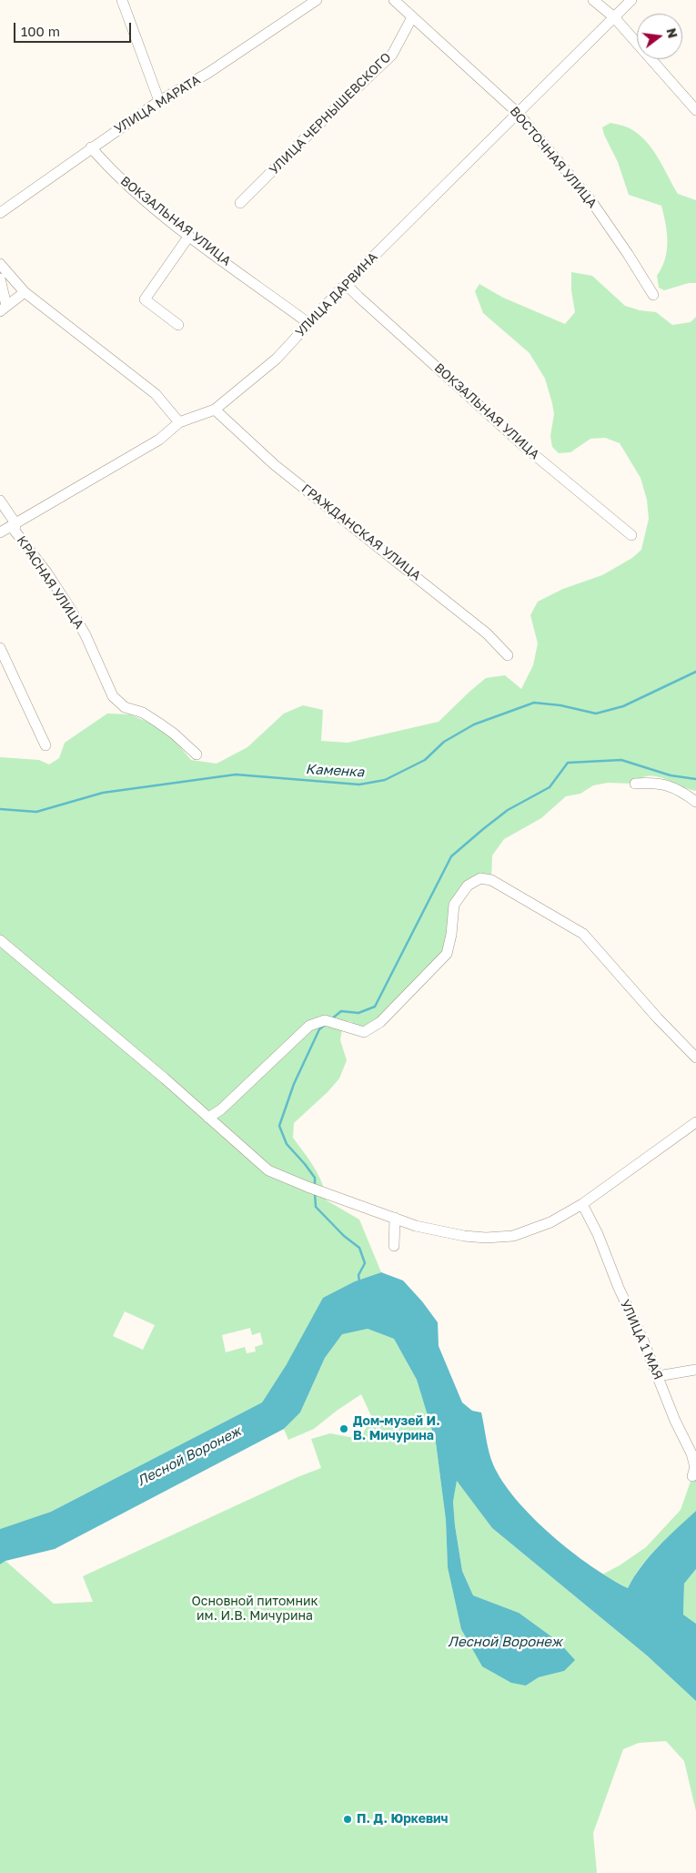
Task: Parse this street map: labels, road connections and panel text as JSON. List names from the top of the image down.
{
  "streets": {
    "street": [
      "УЛИЦА МАРАТА",
      "УЛИЦА ЧЕРНЫШЕВСКОГО",
      "ВОСТОЧНАЯ УЛИЦА",
      "ВОКЗАЛЬНАЯ УЛИЦА",
      "УЛИЦА ДАРВИНА",
      "ГРАЖДАНСКАЯ УЛИЦА",
      "КРАСНАЯ УЛИЦА",
      "УЛИЦА 1 МАЯ"
    ]
  },
  "crossings": [
    ["УЛИЦА МАРАТА", "ВОКЗАЛЬНАЯ УЛИЦА"],
    ["УЛИЦА ЧЕРНЫШЕВСКОГО", "ВОСТОЧНАЯ УЛИЦА"],
    ["ВОСТОЧНАЯ УЛИЦА", "УЛИЦА ДАРВИНА"],
    ["ВОКЗАЛЬНАЯ УЛИЦА", "УЛИЦА ДАРВИНА"],
    ["УЛИЦА ДАРВИНА", "ГРАЖДАНСКАЯ УЛИЦА"],
    ["УЛИЦА ДАРВИНА", "КРАСНАЯ УЛИЦА"]
  ],
  "water": ["Каменка", "Лесной Воронеж"],
  "parks": ["Основной питомник им. И.В. Мичурина"],
  "places": ["Дом-музей И. В. Мичурина", "П. Д. Юркевич"],
  "scale_bar": "100 m",
  "north": "right"
}
